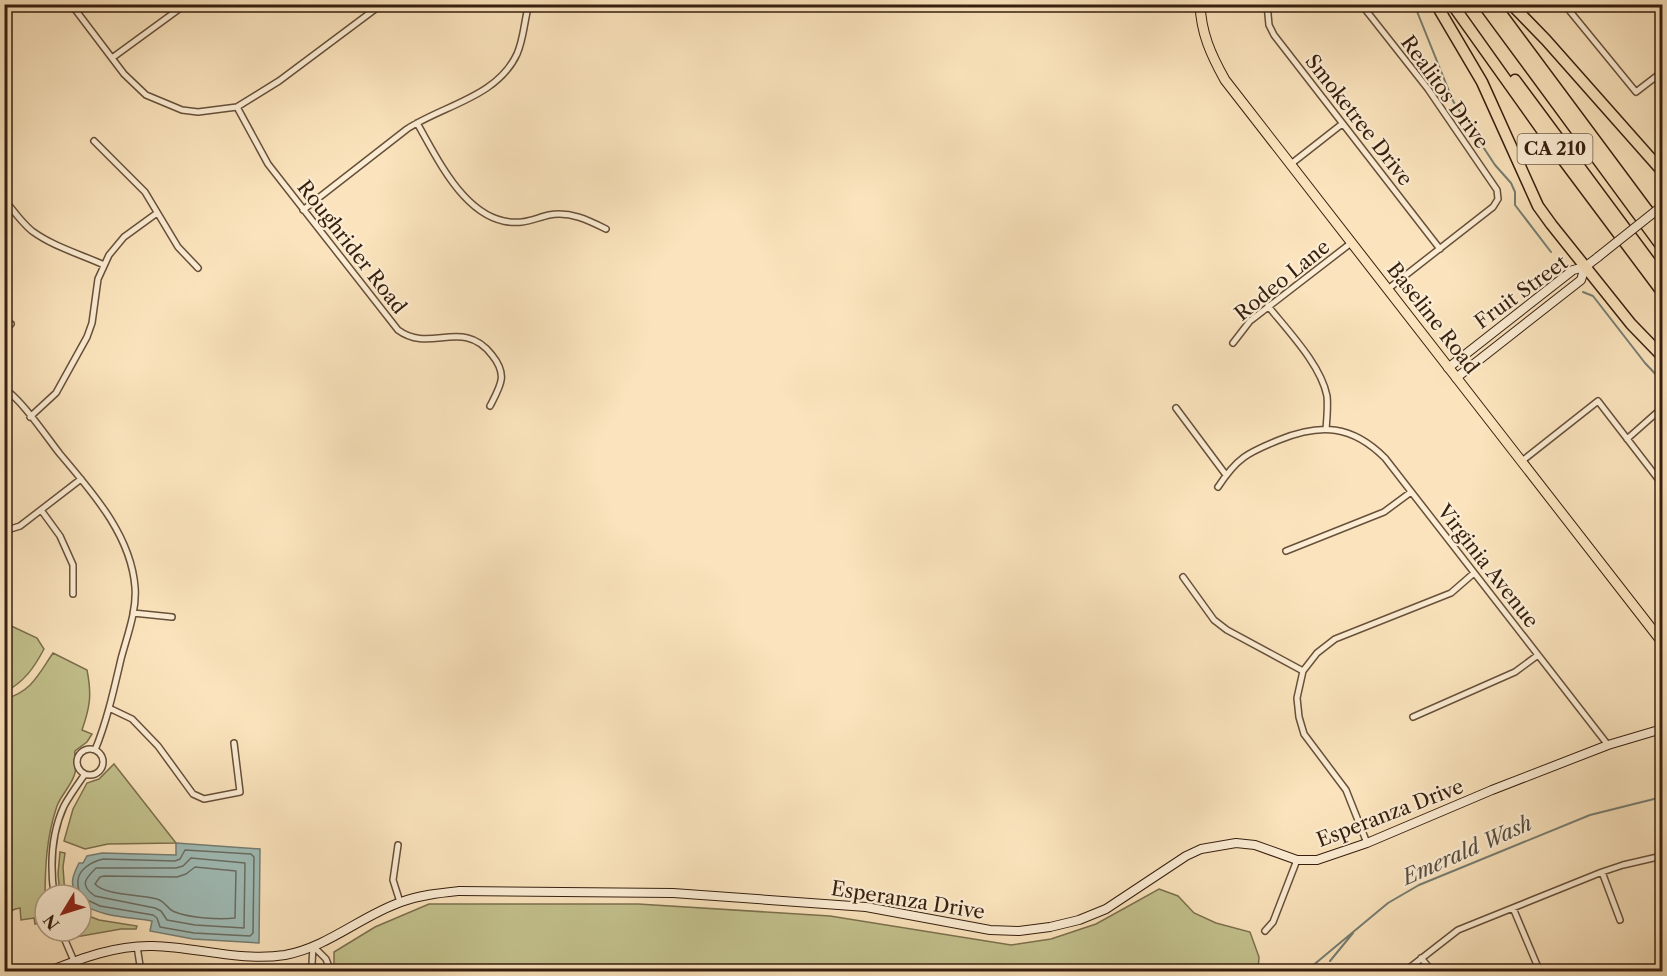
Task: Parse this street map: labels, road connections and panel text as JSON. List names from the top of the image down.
{
  "streets": {
    "highway": ["CA 210"],
    "main road": ["Fruit Street", "Baseline Road", "Esperanza Drive"],
    "street": [
      "Realitos Drive",
      "Smoketree Drive",
      "Roughrider Road",
      "Rodeo Lane",
      "Virginia Avenue"
    ]
  },
  "crossings": [
    ["Realitos Drive", "Smoketree Drive"],
    ["Rodeo Lane", "Baseline Road"],
    ["Fruit Street", "Baseline Road"],
    ["Virginia Avenue", "Esperanza Drive"]
  ],
  "water": ["Emerald Wash"],
  "north": "bottom left"
}
